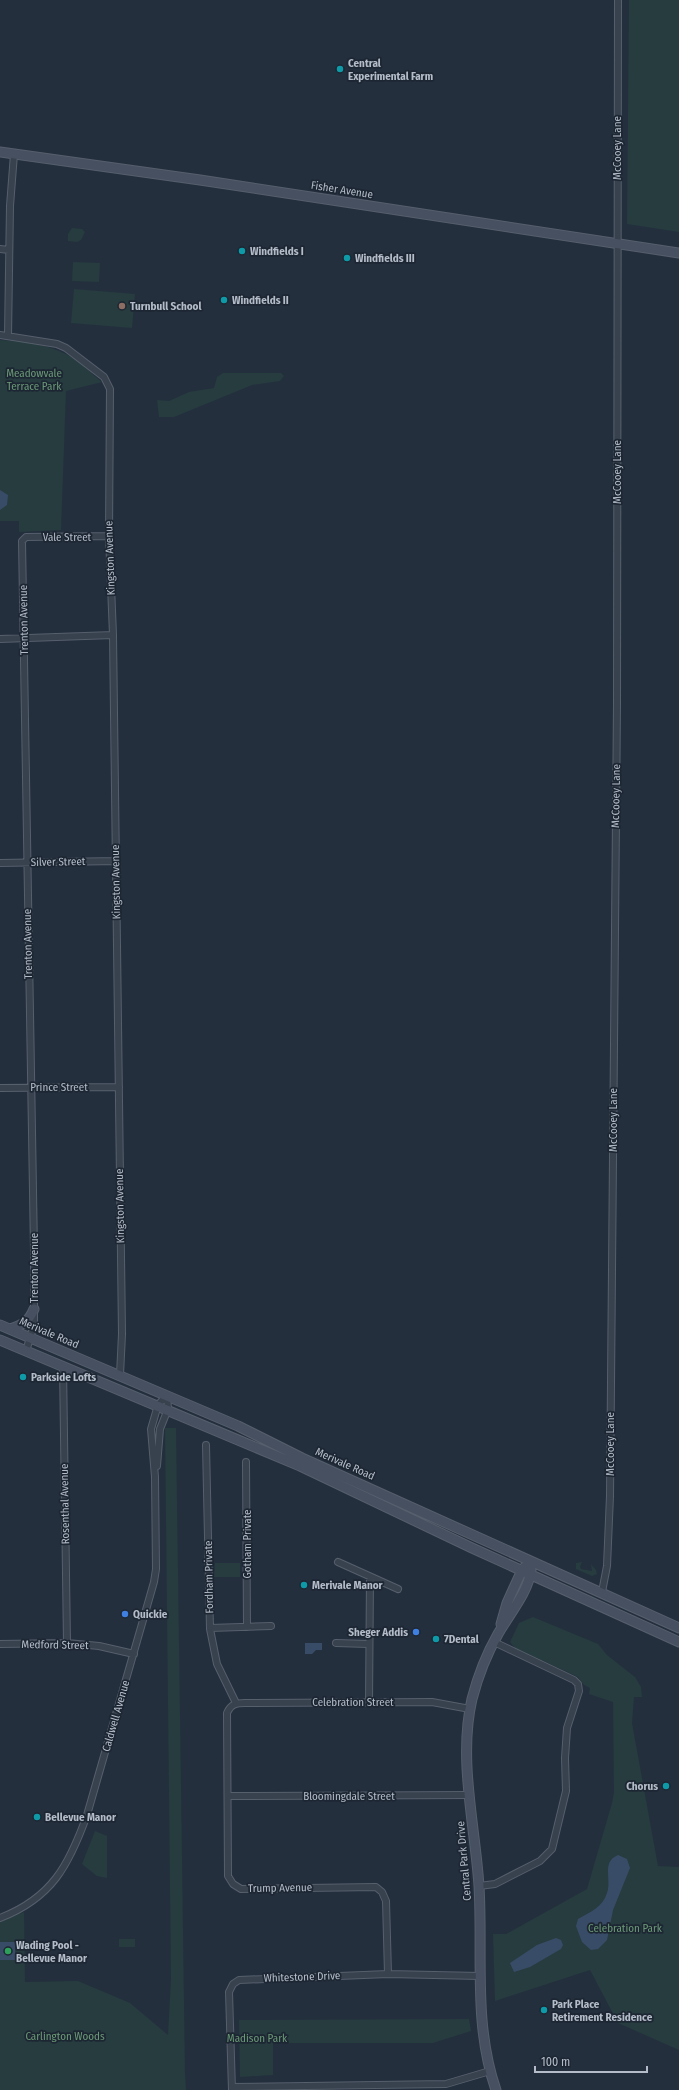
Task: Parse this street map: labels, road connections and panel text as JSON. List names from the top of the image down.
{
  "streets": {
    "main road": ["Fisher Avenue", "Merivale Road", "Central Park Drive"],
    "street": [
      "McCooey Lane",
      "Vale Street",
      "Kingston Avenue",
      "Trenton Avenue",
      "Silver Street",
      "Prince Street",
      "Rosenthal Avenue",
      "Gotham Private",
      "Fordham Private",
      "Medford Street",
      "Celebration Street",
      "Caldwell Avenue",
      "Bloomingdale Street",
      "Trump Avenue",
      "Whitestone Drive"
    ]
  },
  "crossings": [
    ["McCooey Lane", "Fisher Avenue"],
    ["McCooey Lane", "Merivale Road"],
    ["Vale Street", "Kingston Avenue"],
    ["Vale Street", "Trenton Avenue"],
    ["Kingston Avenue", "Silver Street"],
    ["Kingston Avenue", "Prince Street"],
    ["Kingston Avenue", "Merivale Road"],
    ["Trenton Avenue", "Silver Street"],
    ["Trenton Avenue", "Prince Street"],
    ["Trenton Avenue", "Merivale Road"],
    ["Merivale Road", "Rosenthal Avenue"],
    ["Merivale Road", "Caldwell Avenue"],
    ["Merivale Road", "Central Park Drive"],
    ["Rosenthal Avenue", "Medford Street"],
    ["Fordham Private", "Celebration Street"],
    ["Fordham Private", "Trump Avenue"],
    ["Medford Street", "Caldwell Avenue"],
    ["Celebration Street", "Central Park Drive"],
    ["Celebration Street", "Trump Avenue"],
    ["Bloomingdale Street", "Central Park Drive"],
    ["Bloomingdale Street", "Trump Avenue"],
    ["Central Park Drive", "Whitestone Drive"],
    ["Trump Avenue", "Whitestone Drive"]
  ],
  "parks": [
    "Meadowvale Terrace Park",
    "Celebration Park",
    "Carlington Woods",
    "Madison Park"
  ],
  "places": [
    "Central Experimental Farm",
    "Windfields I",
    "Windfields III",
    "Windfields II",
    "Turnbull School",
    "Parkside Lofts",
    "Merivale Manor",
    "Quickie",
    "Sheger Addis",
    "7Dental",
    "Chorus",
    "Bellevue Manor",
    "Wading Pool - Bellevue Manor",
    "Park Place Retirement Residence"
  ],
  "scale_bar": "100 m"
}
